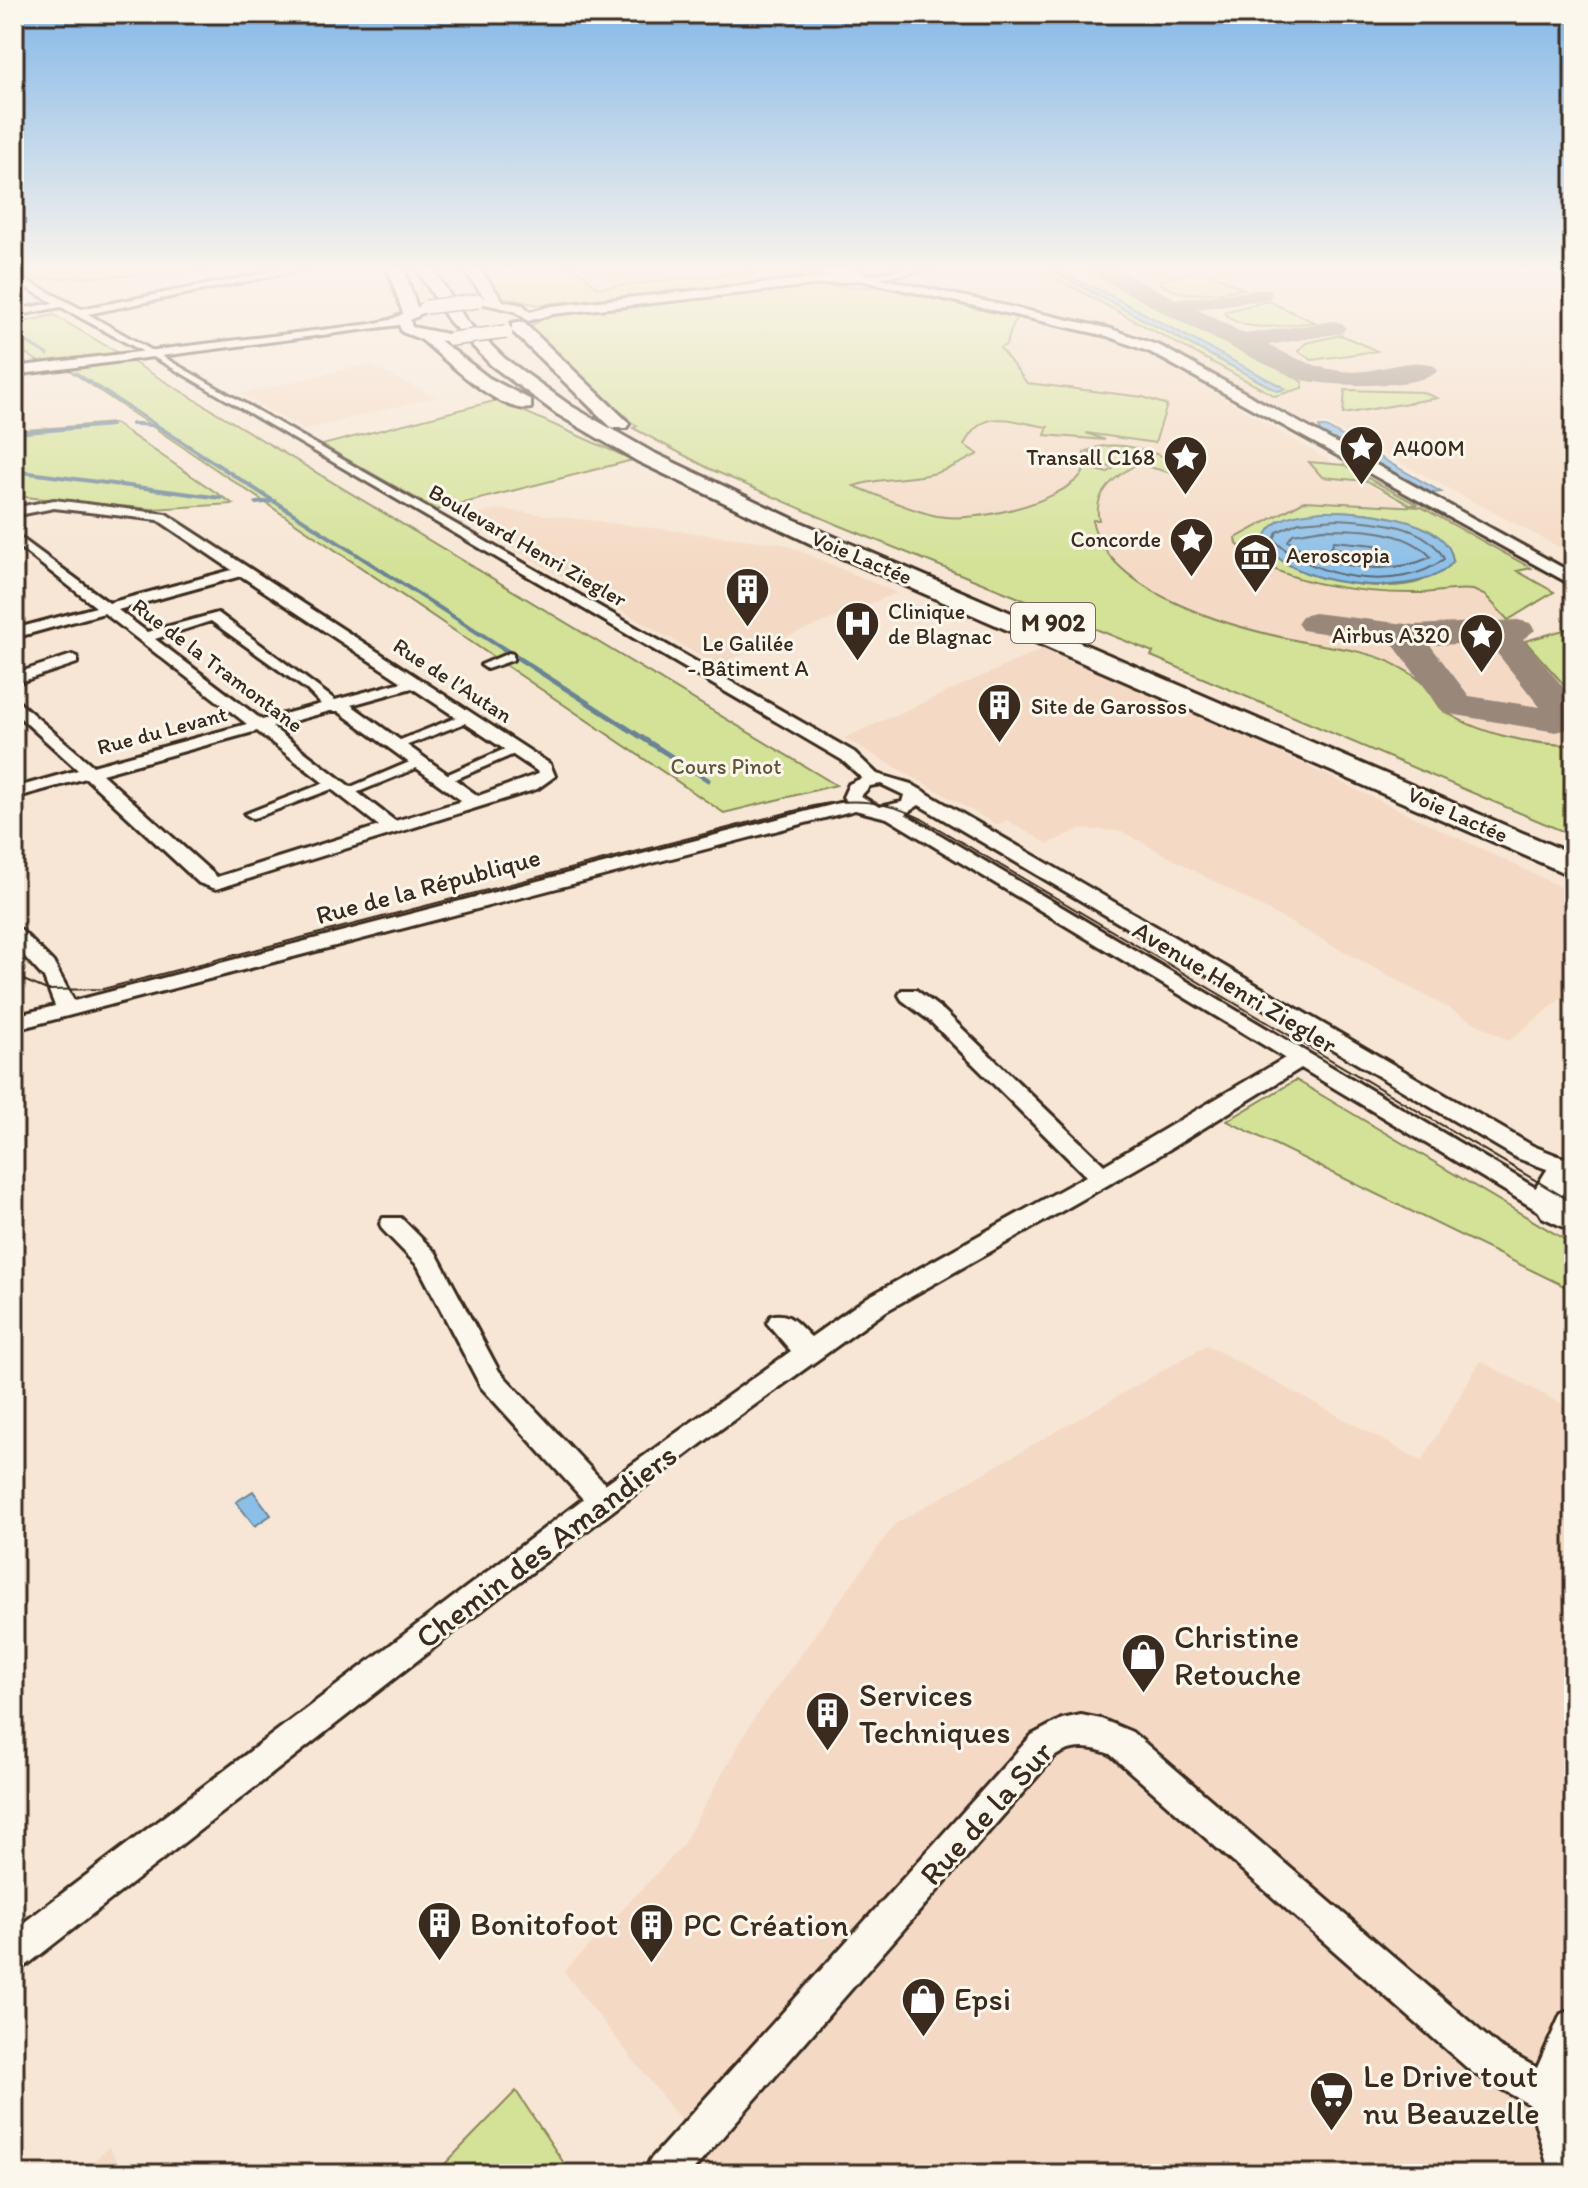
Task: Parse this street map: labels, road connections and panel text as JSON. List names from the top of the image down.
{
  "streets": {
    "highway": ["Voie Lactée", "M 902"],
    "street": [
      "Boulevard Henri Ziegler",
      "Rue de la Tramontane",
      "Rue de l'Autan",
      "Rue du Levant",
      "Rue de la République",
      "Avenue Henri Ziegler",
      "Chemin des Amandiers",
      "Rue de la Sur"
    ]
  },
  "crossings": [
    ["Boulevard Henri Ziegler", "Avenue Henri Ziegler"],
    ["Rue de la Tramontane", "Rue de l'Autan"],
    ["Rue de la Tramontane", "Rue du Levant"],
    ["Rue de l'Autan", "Rue du Levant"],
    ["Rue de la République", "Avenue Henri Ziegler"],
    ["Avenue Henri Ziegler", "Chemin des Amandiers"]
  ],
  "parks": ["Cours Pinot"],
  "places": {
    "place": [
      "A400M",
      "Transall C168",
      "Concorde",
      "Airbus A320"
    ],
    "museum": ["Aeroscopia"],
    "building": [
      "Le Galilée - Bâtiment A",
      "Site de Garossos",
      "Services Techniques",
      "Bonitofoot",
      "PC Création"
    ],
    "hospital": ["Clinique de Blagnac"],
    "shop": ["Christine Retouche", "Epsi"],
    "supermarket": ["Le Drive tout nu Beauzelle"]
  }
}
